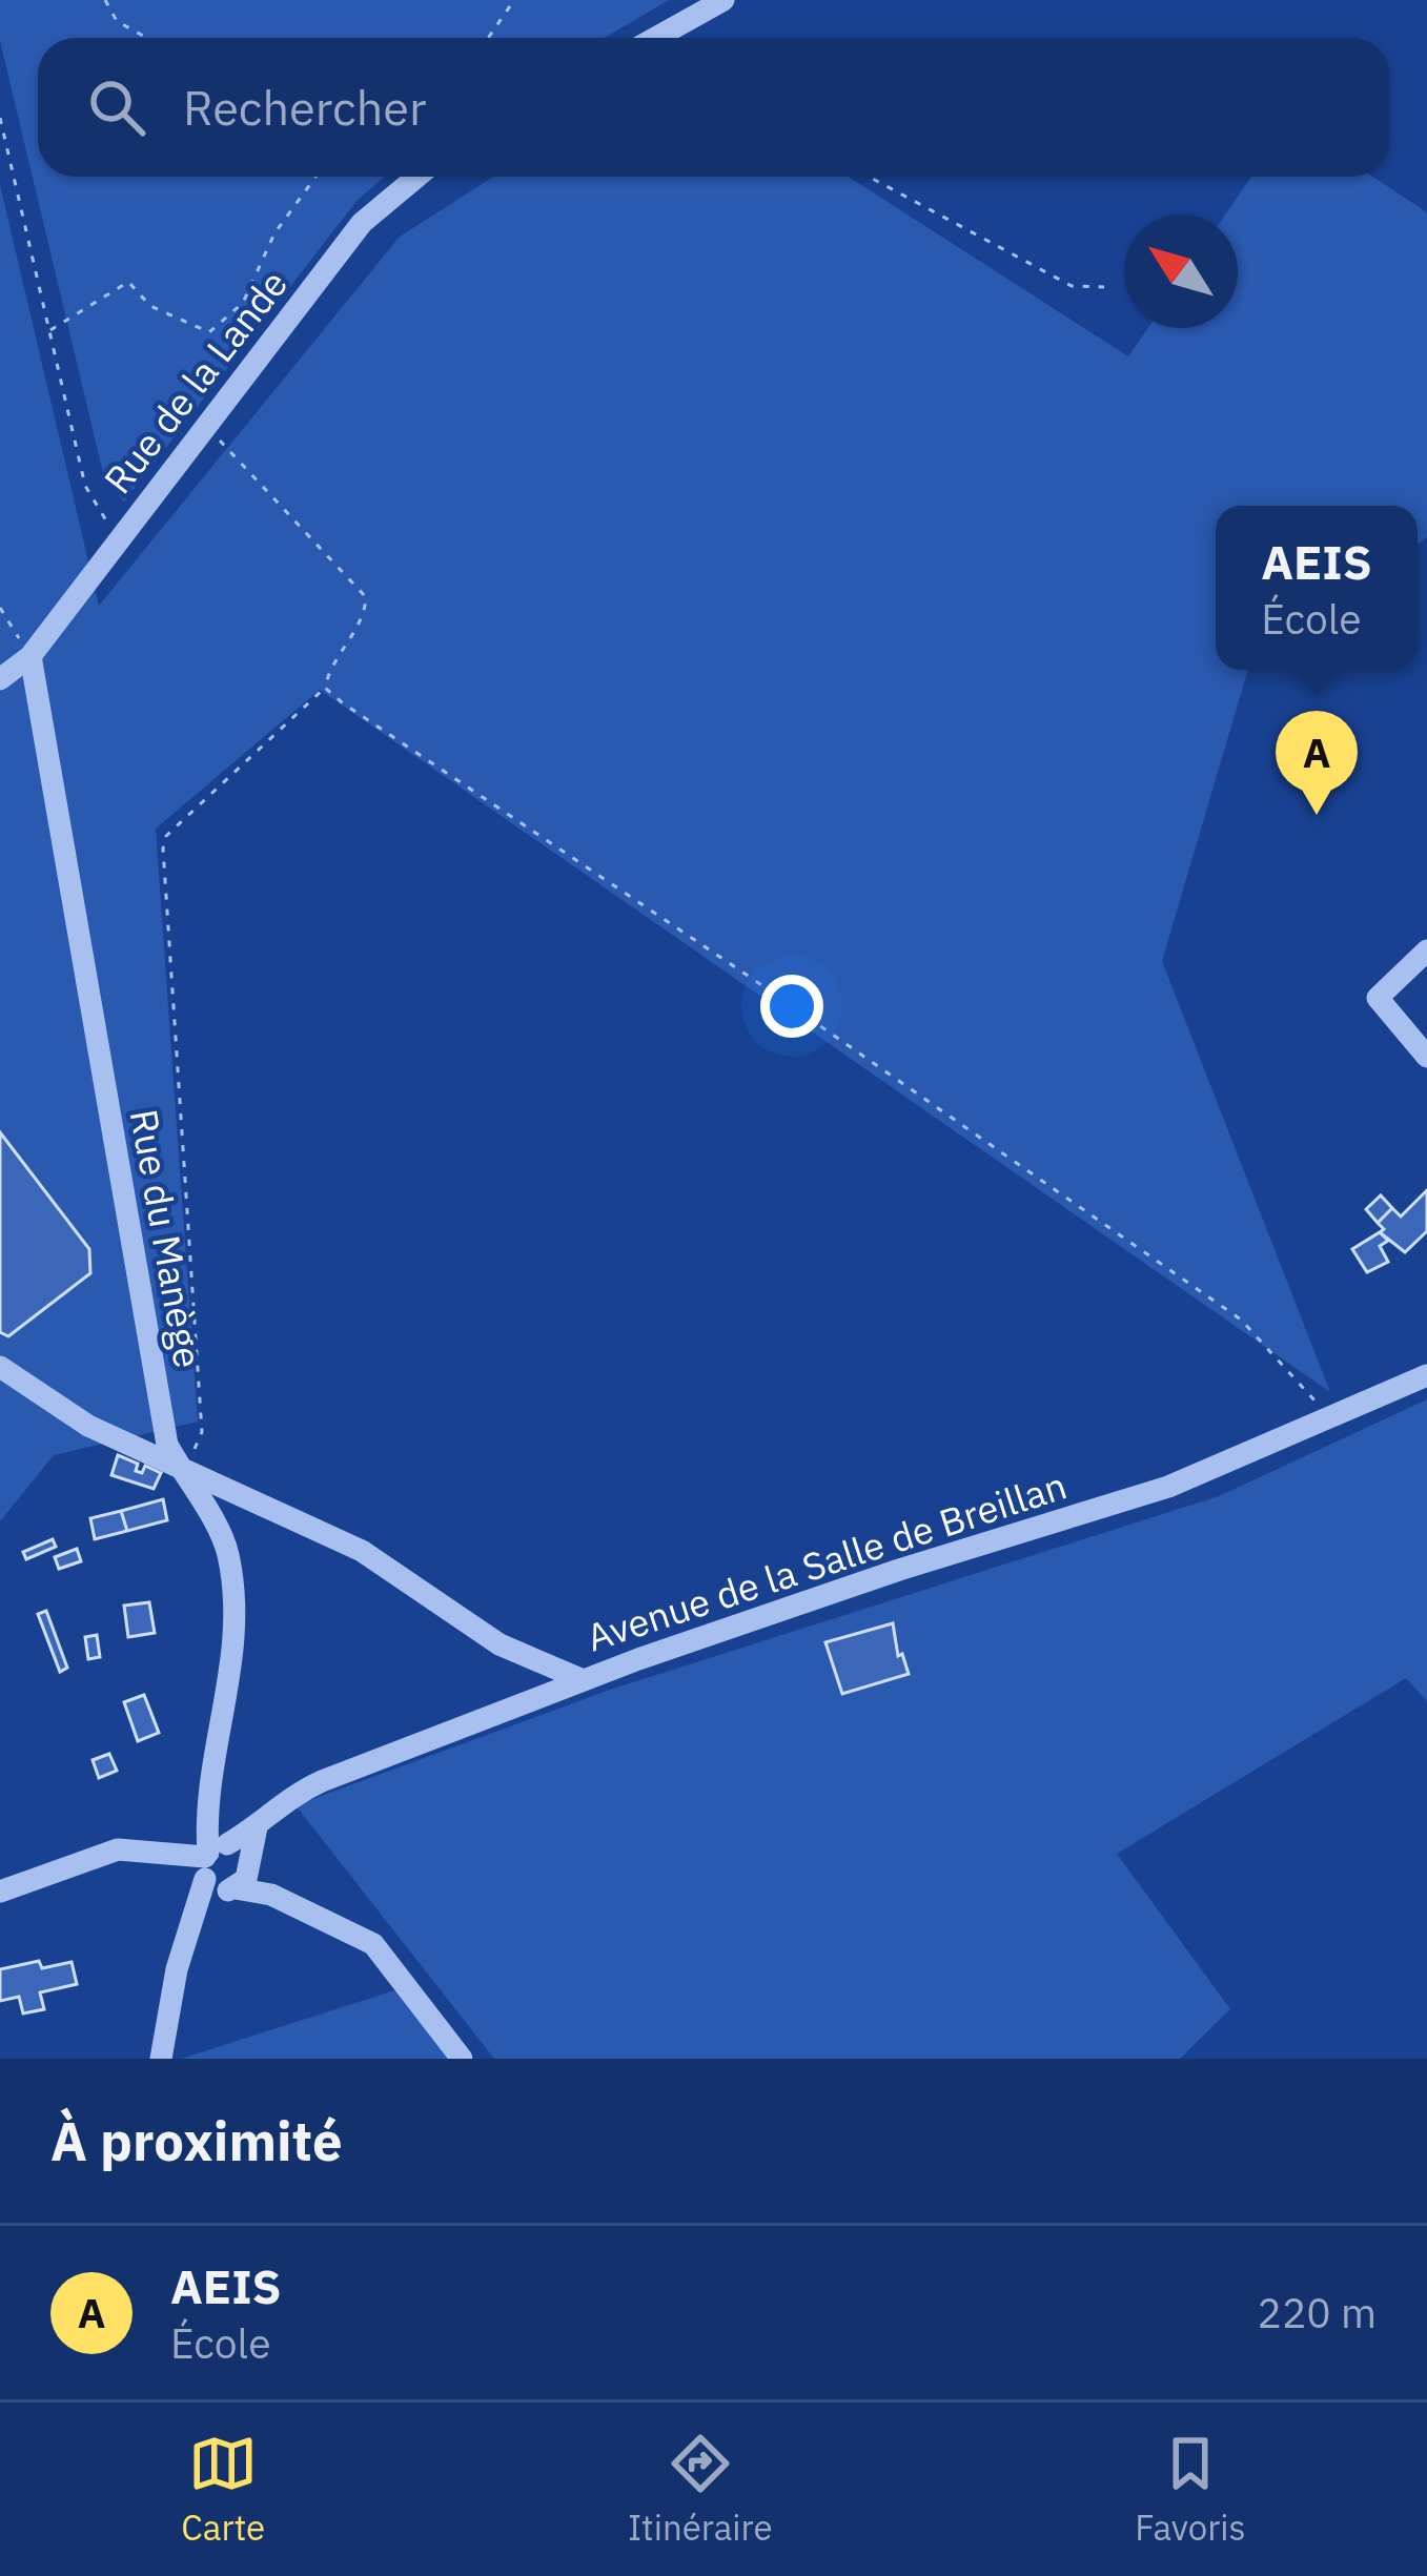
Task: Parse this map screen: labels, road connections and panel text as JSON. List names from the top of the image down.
{
  "streets": {
    "street": ["Rue de la Lande", "Rue du Manège", "Avenue de la Salle de Breillan"]
  },
  "crossings": [
    ["Rue de la Lande", "Rue du Manège"],
    ["Rue du Manège", "Avenue de la Salle de Breillan"]
  ],
  "north": "top left",
  "page": {
    "search": "Rechercher",
    "popup": ["AEIS", "École"],
    "pins": "A",
    "heading": "À proximité",
    "list": [
      {
        "mark": "A",
        "name": "AEIS",
        "note": "École",
        "value": "220 m"
      }
    ],
    "nav": ["Carte", "Itinéraire", "Favoris"]
  }
}
